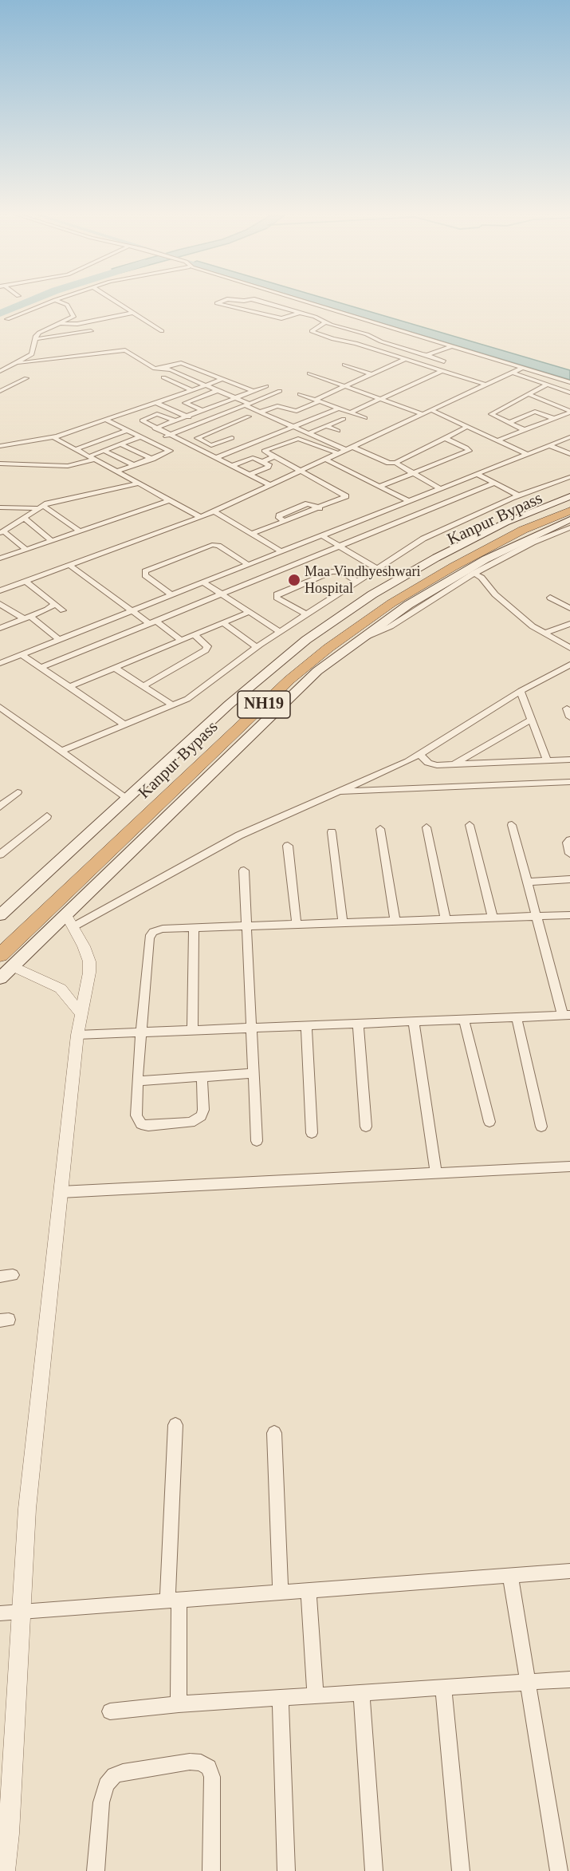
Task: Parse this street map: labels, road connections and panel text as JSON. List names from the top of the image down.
{
  "streets": {
    "highway": ["Kanpur Bypass", "NH19"]
  },
  "places": ["Maa Vindhyeshwari Hospital"]
}
